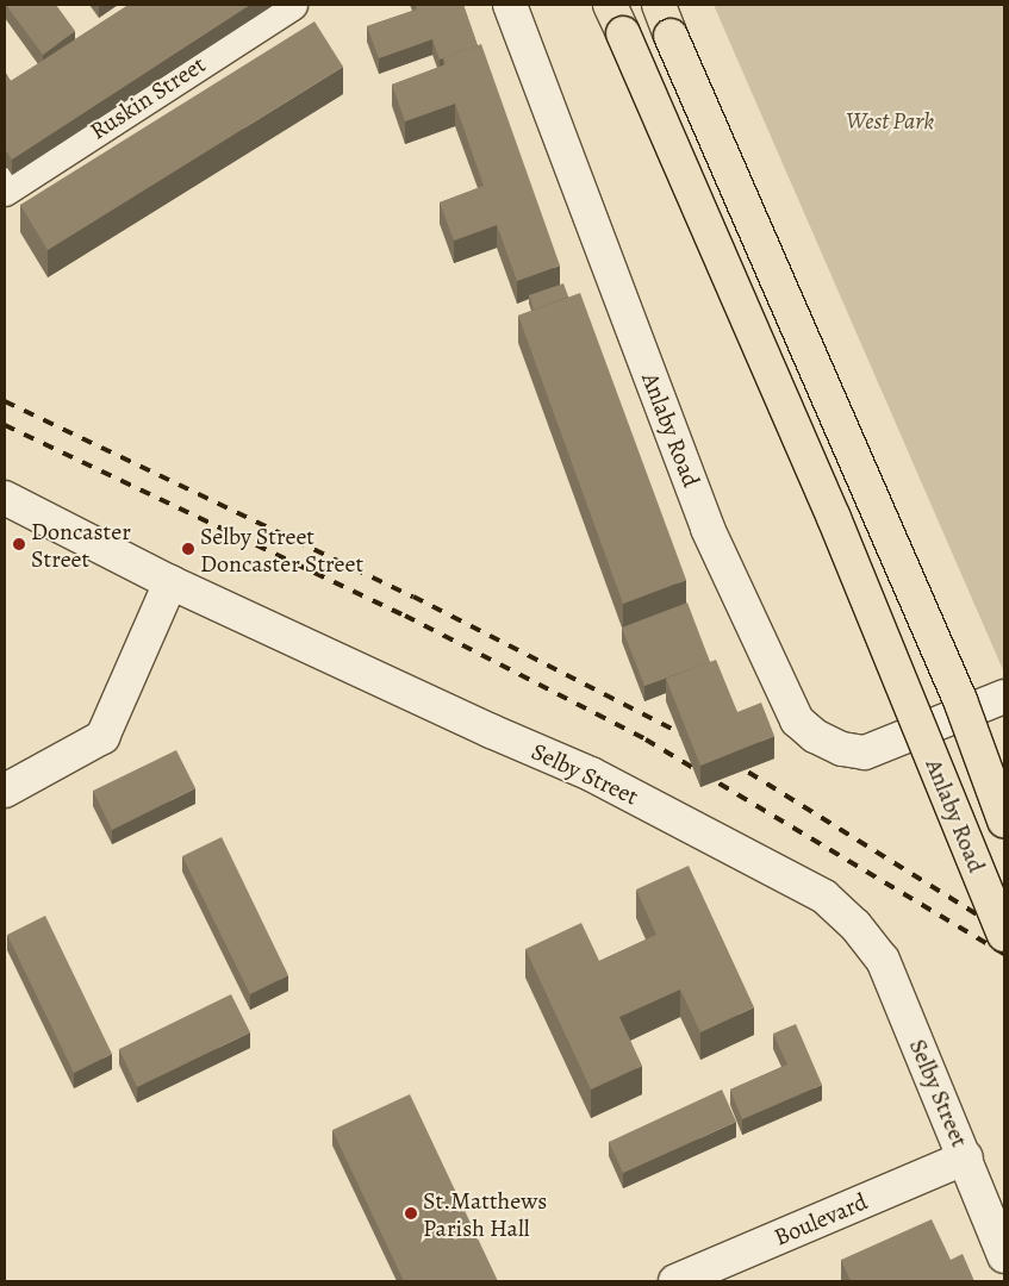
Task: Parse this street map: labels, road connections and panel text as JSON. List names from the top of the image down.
{
  "streets": {
    "main road": ["Anlaby Road"],
    "street": ["Ruskin Street", "Selby Street", "Boulevard"]
  },
  "crossings": [
    ["Selby Street", "Boulevard"]
  ],
  "parks": ["West Park"],
  "places": ["Doncaster Street", "Selby Street Doncaster Street", "St.Matthews Parish Hall"]
}
